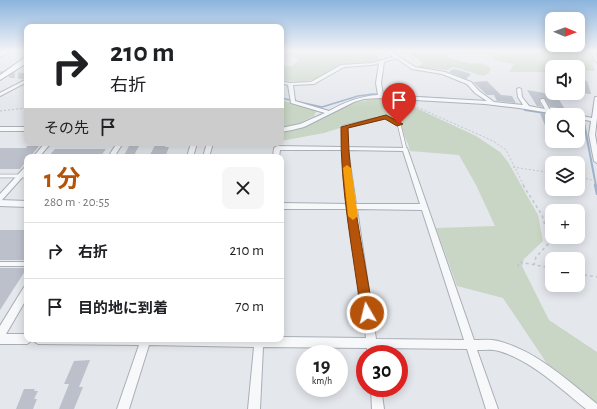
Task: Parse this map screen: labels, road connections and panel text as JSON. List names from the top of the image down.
{
  "north": "right",
  "page": {
    "map_buttons": ["+", "−"],
    "turn": ["210 m", "右折"],
    "then": "その先",
    "heading": ["1 分", "280 m · 20:55"],
    "list": [
      {
        "name": "右折",
        "value": "210 m"
      },
      {
        "name": "目的地に到着",
        "value": "70 m"
      }
    ],
    "speed": "19 km/h",
    "limit": "30"
  }
}
